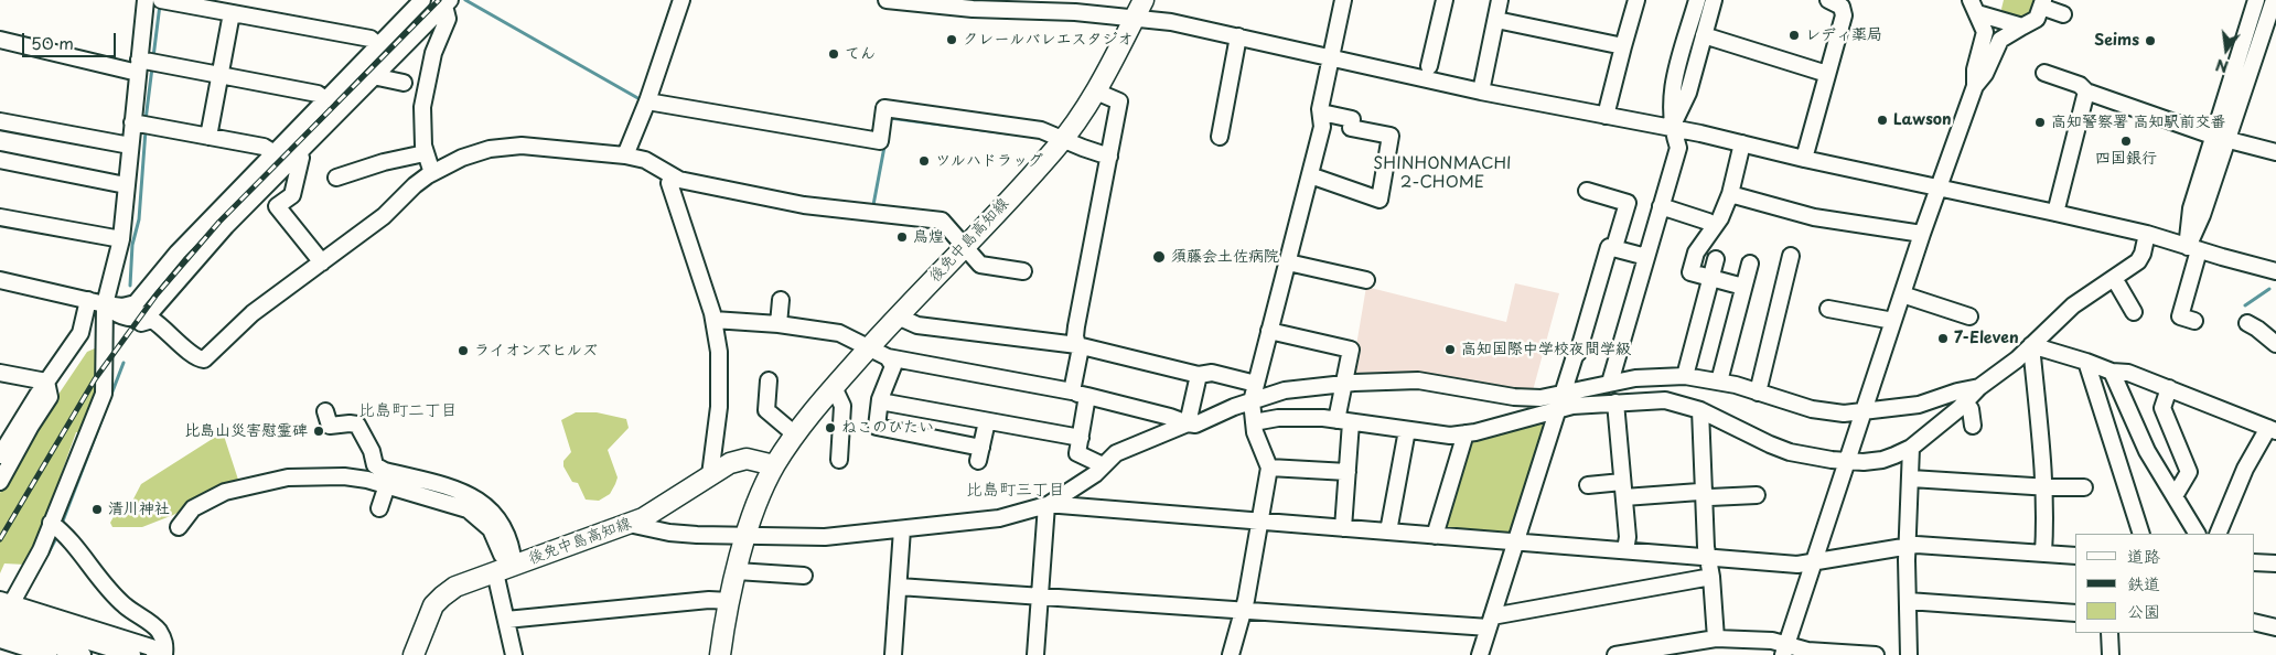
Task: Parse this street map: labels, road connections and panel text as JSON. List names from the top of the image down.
{
  "streets": {
    "main road": ["後免中島高知線"]
  },
  "districts": ["SHINHONMACHI 2-CHOME", "比島町二丁目", "比島町三丁目"],
  "places": [
    "レディ薬局",
    "クレールバレエスタジオ",
    "Seims",
    "てん",
    "Lawson",
    "高知警察署 高知駅前交番",
    "四国銀行",
    "ツルハドラッグ",
    "鳥煌",
    "須藤会土佐病院",
    "7-Eleven",
    "高知国際中学校夜間学級",
    "ライオンズヒルズ",
    "ねこのひたい",
    "比島山災害慰霊碑",
    "清川神社"
  ],
  "legend": ["道路", "鉄道", "公園"],
  "scale_bar": "50 m",
  "north": "bottom"
}
